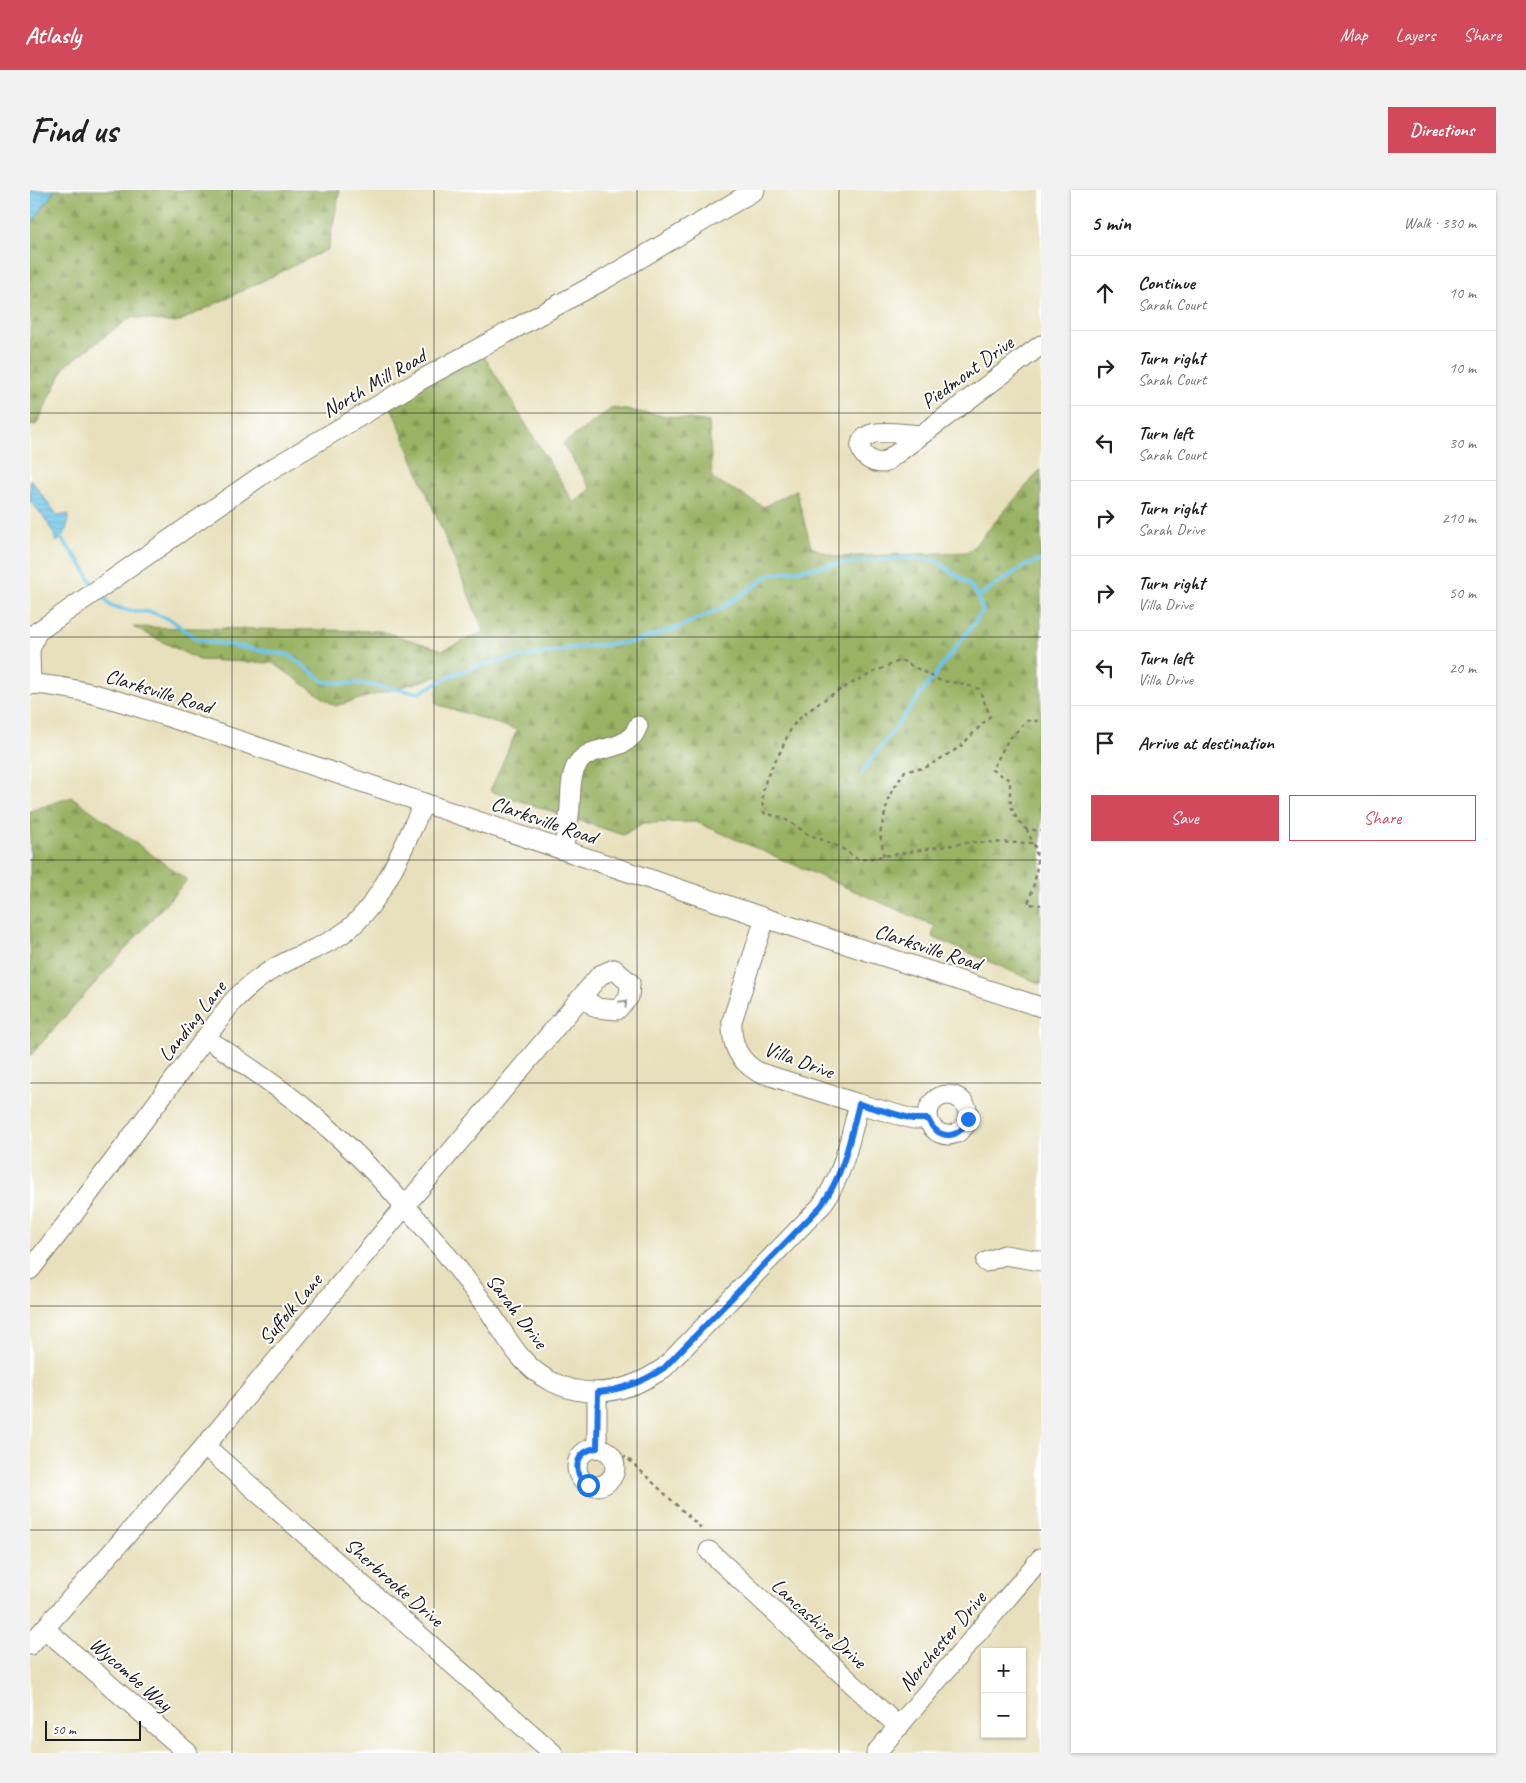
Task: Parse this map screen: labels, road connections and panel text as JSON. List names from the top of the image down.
{
  "streets": {
    "street": [
      "Piedmont Drive",
      "North Mill Road",
      "Clarksville Road",
      "Landing Lane",
      "Villa Drive",
      "Suffolk Lane",
      "Sarah Drive",
      "Sherbrooke Drive",
      "Lancashire Drive",
      "Norchester Drive",
      "Wycombe Way"
    ]
  },
  "crossings": [
    ["Clarksville Road", "Landing Lane"],
    ["Clarksville Road", "Villa Drive"],
    ["Landing Lane", "Sarah Drive"],
    ["Villa Drive", "Sarah Drive"],
    ["Suffolk Lane", "Sarah Drive"],
    ["Suffolk Lane", "Sherbrooke Drive"],
    ["Suffolk Lane", "Wycombe Way"],
    ["Lancashire Drive", "Norchester Drive"]
  ],
  "scale_bar": "50 m",
  "page": {
    "header": "Atlasly",
    "nav": ["Map", "Layers", "Share"],
    "buttons": [
      "Directions",
      ["Save", "Share"]
    ],
    "title": "Find us",
    "heading": ["5 min", "Walk · 330 m"],
    "list": [
      ["Continue", "Sarah Court", "10 m"],
      ["Turn right", "Sarah Court", "10 m"],
      ["Turn left", "Sarah Court", "30 m"],
      ["Turn right", "Sarah Drive", "210 m"],
      ["Turn right", "Villa Drive", "50 m"],
      ["Turn left", "Villa Drive", "20 m"],
      "Arrive at destination"
    ],
    "map_buttons": ["+", "−"],
    "scale": "50 m"
  }
}
